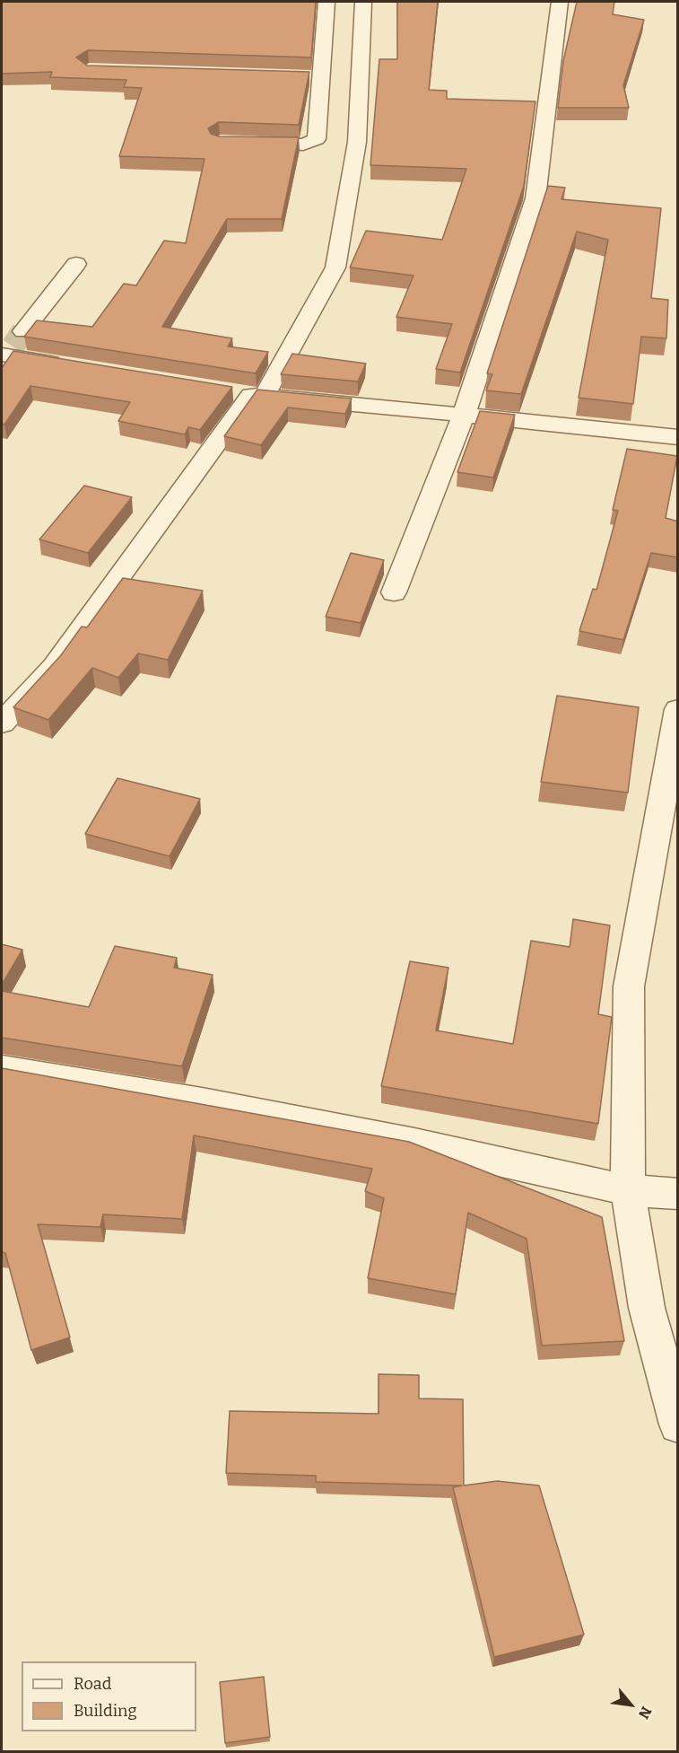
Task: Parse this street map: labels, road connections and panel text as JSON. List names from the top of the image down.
{
  "legend": ["Road", "Building"],
  "north": "bottom right"
}
